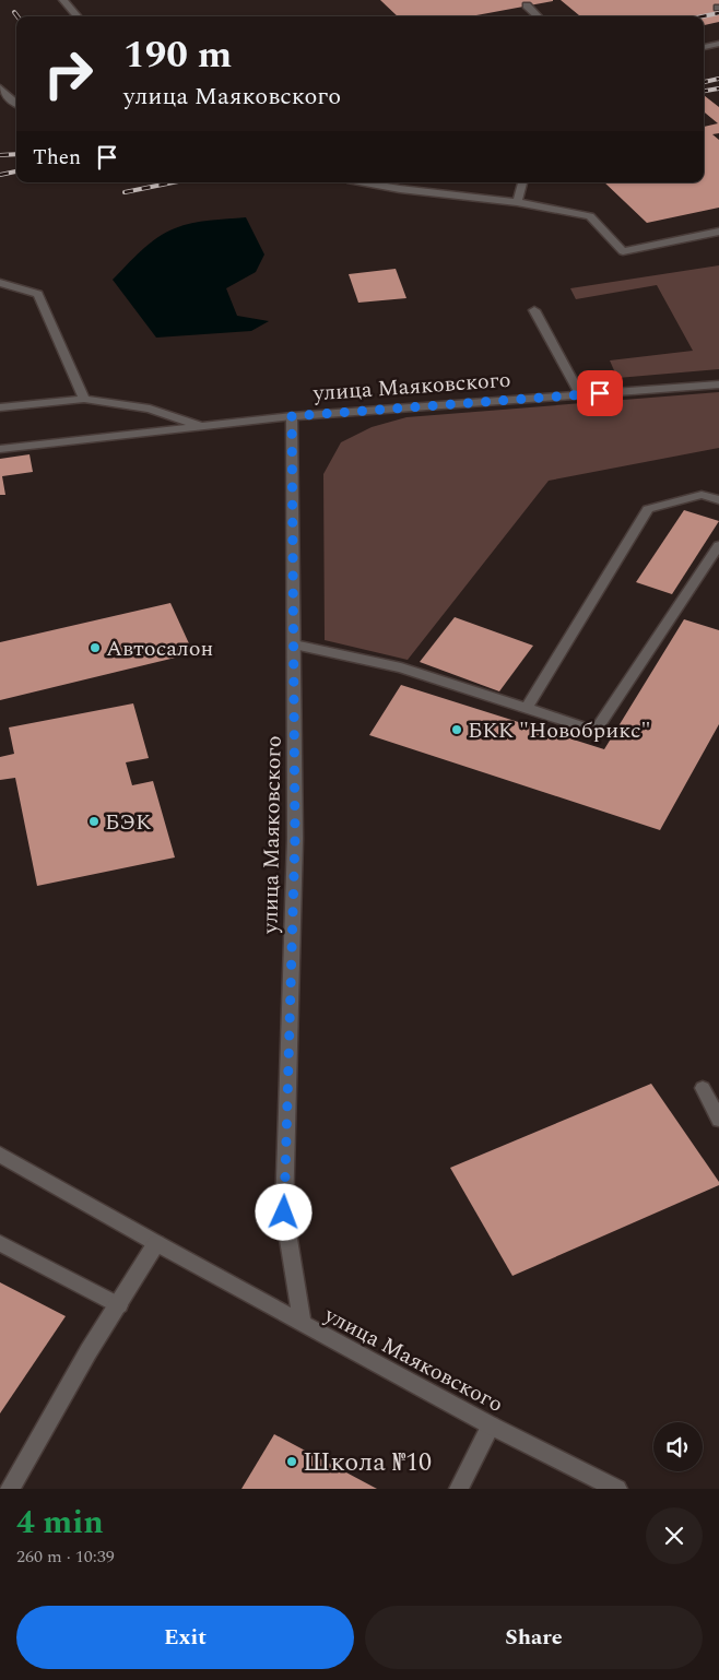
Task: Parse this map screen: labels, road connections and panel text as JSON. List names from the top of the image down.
{
  "streets": {
    "street": ["улица Маяковского"]
  },
  "places": [
    "Автосалон",
    "БКК \"Новобрикс\"",
    "БЭК",
    "Школа №10"
  ],
  "page": {
    "turn": ["190 m", "улица Маяковского"],
    "then": "Then",
    "heading": ["4 min", "260 m · 10:39"],
    "buttons": ["Exit", "Share"]
  }
}
